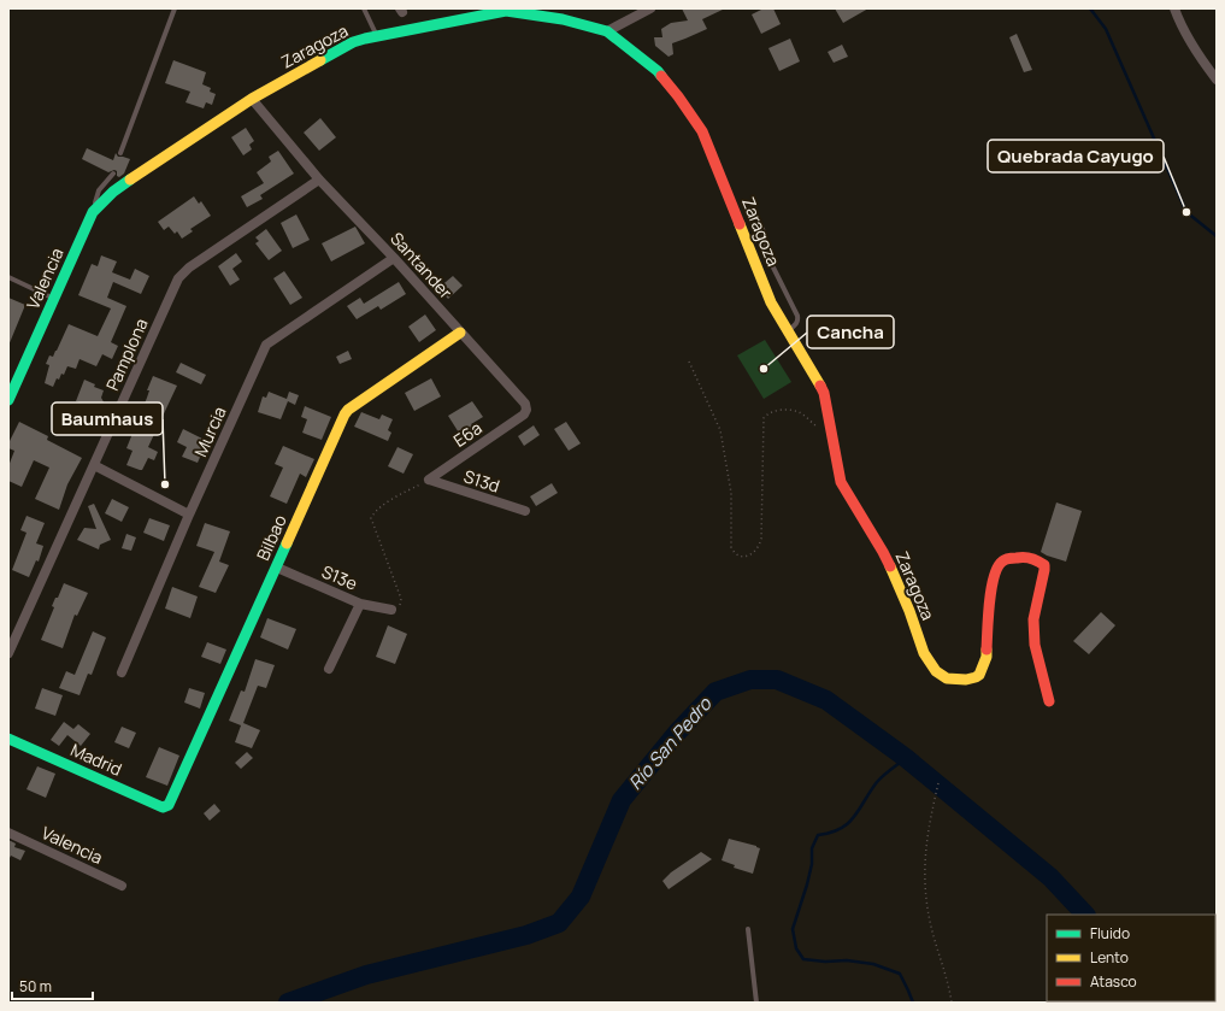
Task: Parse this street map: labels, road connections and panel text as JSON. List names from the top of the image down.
{
  "streets": {
    "street": [
      "Zaragoza",
      "Santander",
      "Valencia",
      "Pamplona",
      "Murcia",
      "E6a",
      "S13d",
      "Bilbao",
      "S13e",
      "Madrid"
    ]
  },
  "crossings": [
    ["Zaragoza", "Santander"],
    ["Zaragoza", "Valencia"],
    ["Santander", "Pamplona"],
    ["Santander", "Murcia"],
    ["Santander", "E6a"],
    ["Santander", "Bilbao"],
    ["E6a", "S13d"],
    ["Bilbao", "S13e"],
    ["Bilbao", "Madrid"]
  ],
  "water": ["Río San Pedro"],
  "places": ["Quebrada Cayugo", "Cancha", "Baumhaus"],
  "legend": ["Fluido", "Lento", "Atasco"],
  "scale_bar": "50 m"
}
